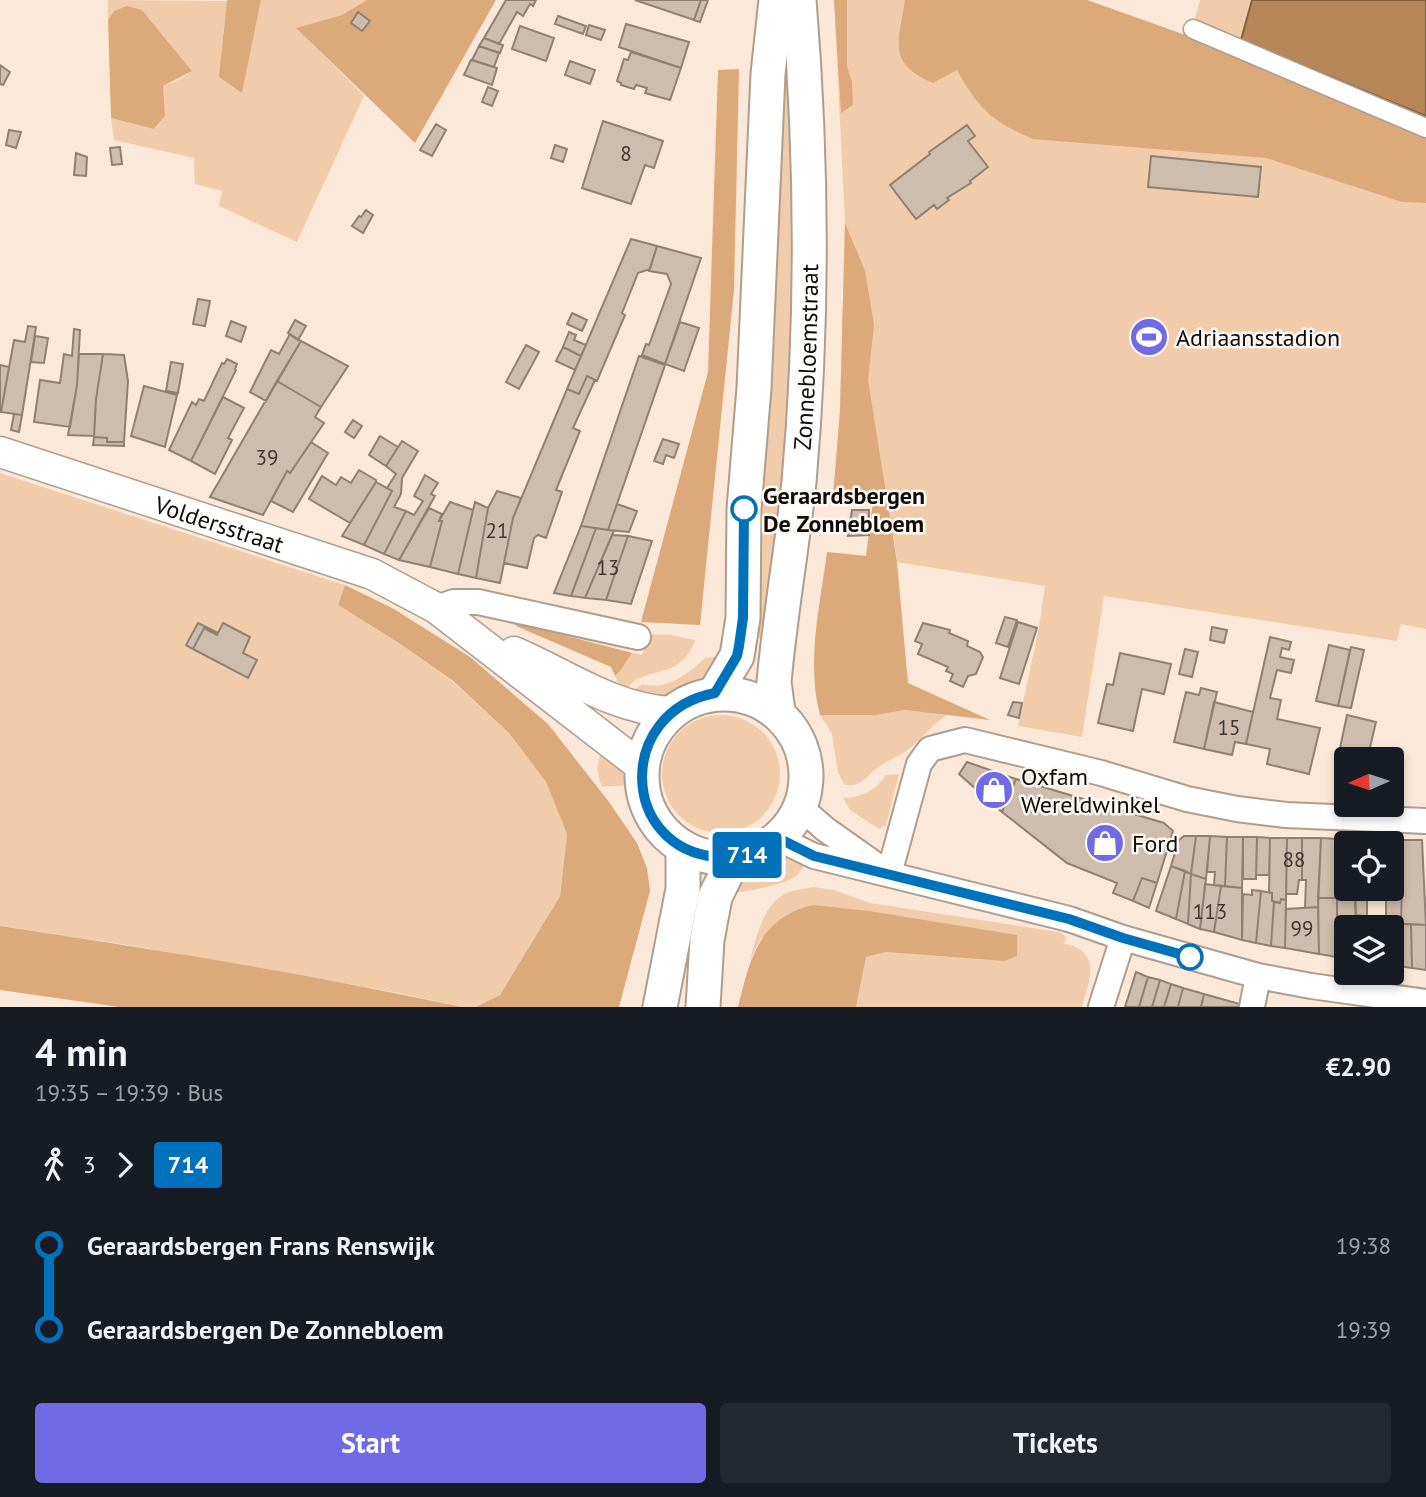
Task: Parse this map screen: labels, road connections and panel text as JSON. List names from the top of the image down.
{
  "streets": {
    "main road": ["Zonnebloemstraat"],
    "street": ["Voldersstraat"]
  },
  "crossings": [
    ["Zonnebloemstraat", "Voldersstraat"]
  ],
  "places": {
    "sports": ["Adriaansstadion"],
    "other": ["Geraardsbergen De Zonnebloem"],
    "shop": ["Oxfam Wereldwinkel", "Ford"]
  },
  "lines": ["bus line 714"],
  "house_numbers": [
    "8",
    "39",
    "21",
    "13",
    "15",
    "88",
    "113",
    "99"
  ],
  "north": "left",
  "page": {
    "on_map": "714",
    "heading": ["4 min", "19:35 – 19:39 · Bus", "€2.90"],
    "legs": ["3", "714"],
    "list": [
      {
        "name": "Geraardsbergen Frans Renswijk",
        "value": "19:38"
      },
      {
        "name": "Geraardsbergen De Zonnebloem",
        "value": "19:39"
      }
    ],
    "buttons": ["Start", "Tickets"]
  }
}
